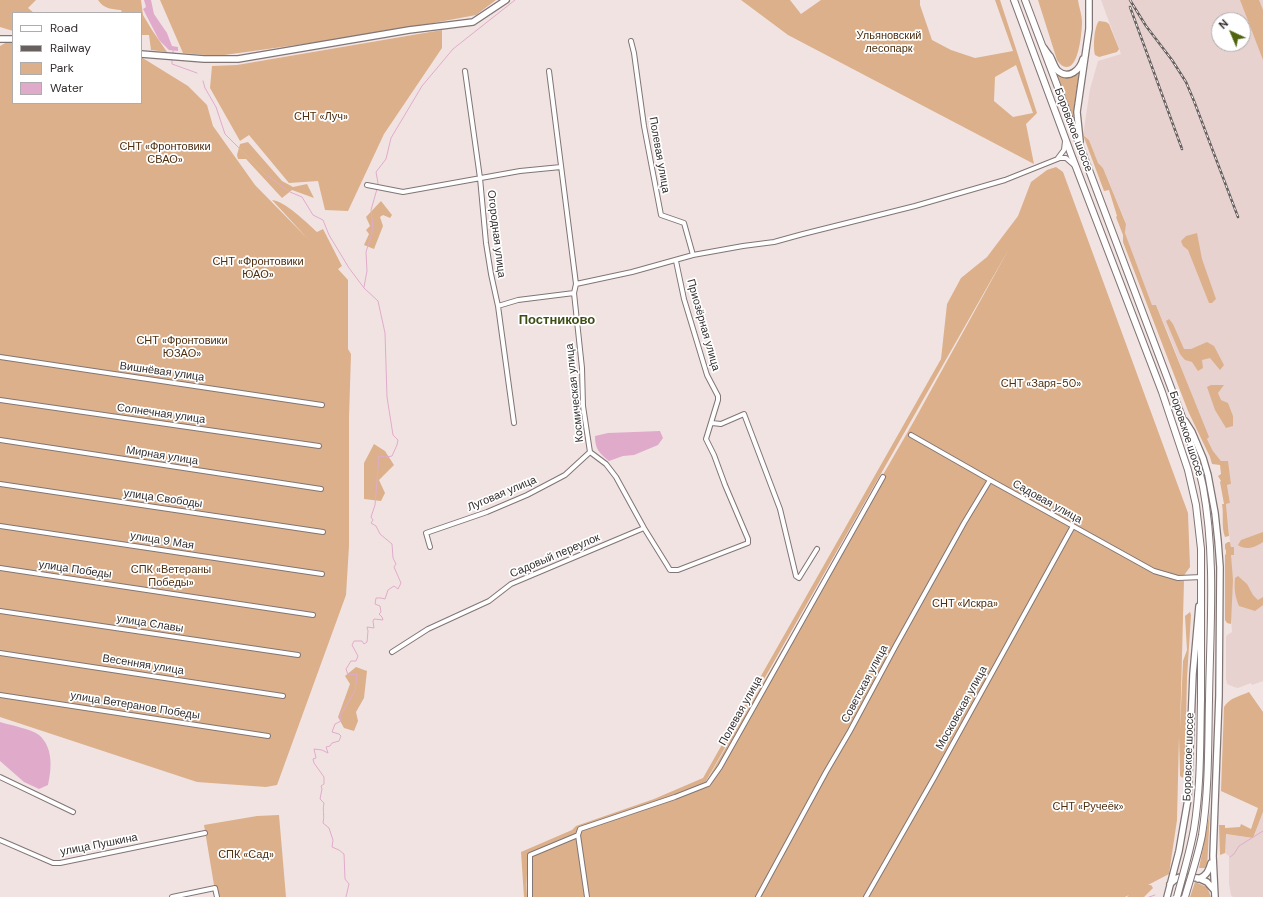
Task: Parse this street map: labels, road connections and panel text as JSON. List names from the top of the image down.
{
  "streets": {
    "main road": ["Боровское шоссе"],
    "street": [
      "Полевая улица",
      "Огородная улица",
      "Приозёрная улица",
      "Вишнёвая улица",
      "Космическая улица",
      "Солнечная улица",
      "Мирная улица",
      "Луговая улица",
      "улица Свободы",
      "Садовая улица",
      "улица 9 Мая",
      "Садовый переулок",
      "улица Победы",
      "улица Славы",
      "Весенняя улица",
      "Советская улица",
      "улица Ветеранов Победы",
      "Московская улица",
      "улица Пушкина"
    ]
  },
  "crossings": [
    ["Боровское шоссе", "Садовая улица"],
    ["Приозёрная улица", "Космическая улица"],
    ["Космическая улица", "Луговая улица"],
    ["Космическая улица", "Садовый переулок"],
    ["Садовая улица", "Советская улица"],
    ["Садовая улица", "Московская улица"]
  ],
  "districts": ["Постниково"],
  "parks": [
    "Ульяновский лесопарк",
    "СНТ «Луч»",
    "СНТ «Фронтовики СВАО»",
    "СНТ «Фронтовики ЮАО»",
    "СНТ «Фронтовики ЮЗАО»",
    "СНТ «Заря-50»",
    "СПК «Ветераны Победы»",
    "СНТ «Искра»",
    "СНТ «Ручеёк»",
    "СПК «Сад»"
  ],
  "legend": [
    "Road",
    "Railway",
    "Park",
    "Water"
  ],
  "north": "top left"
}
